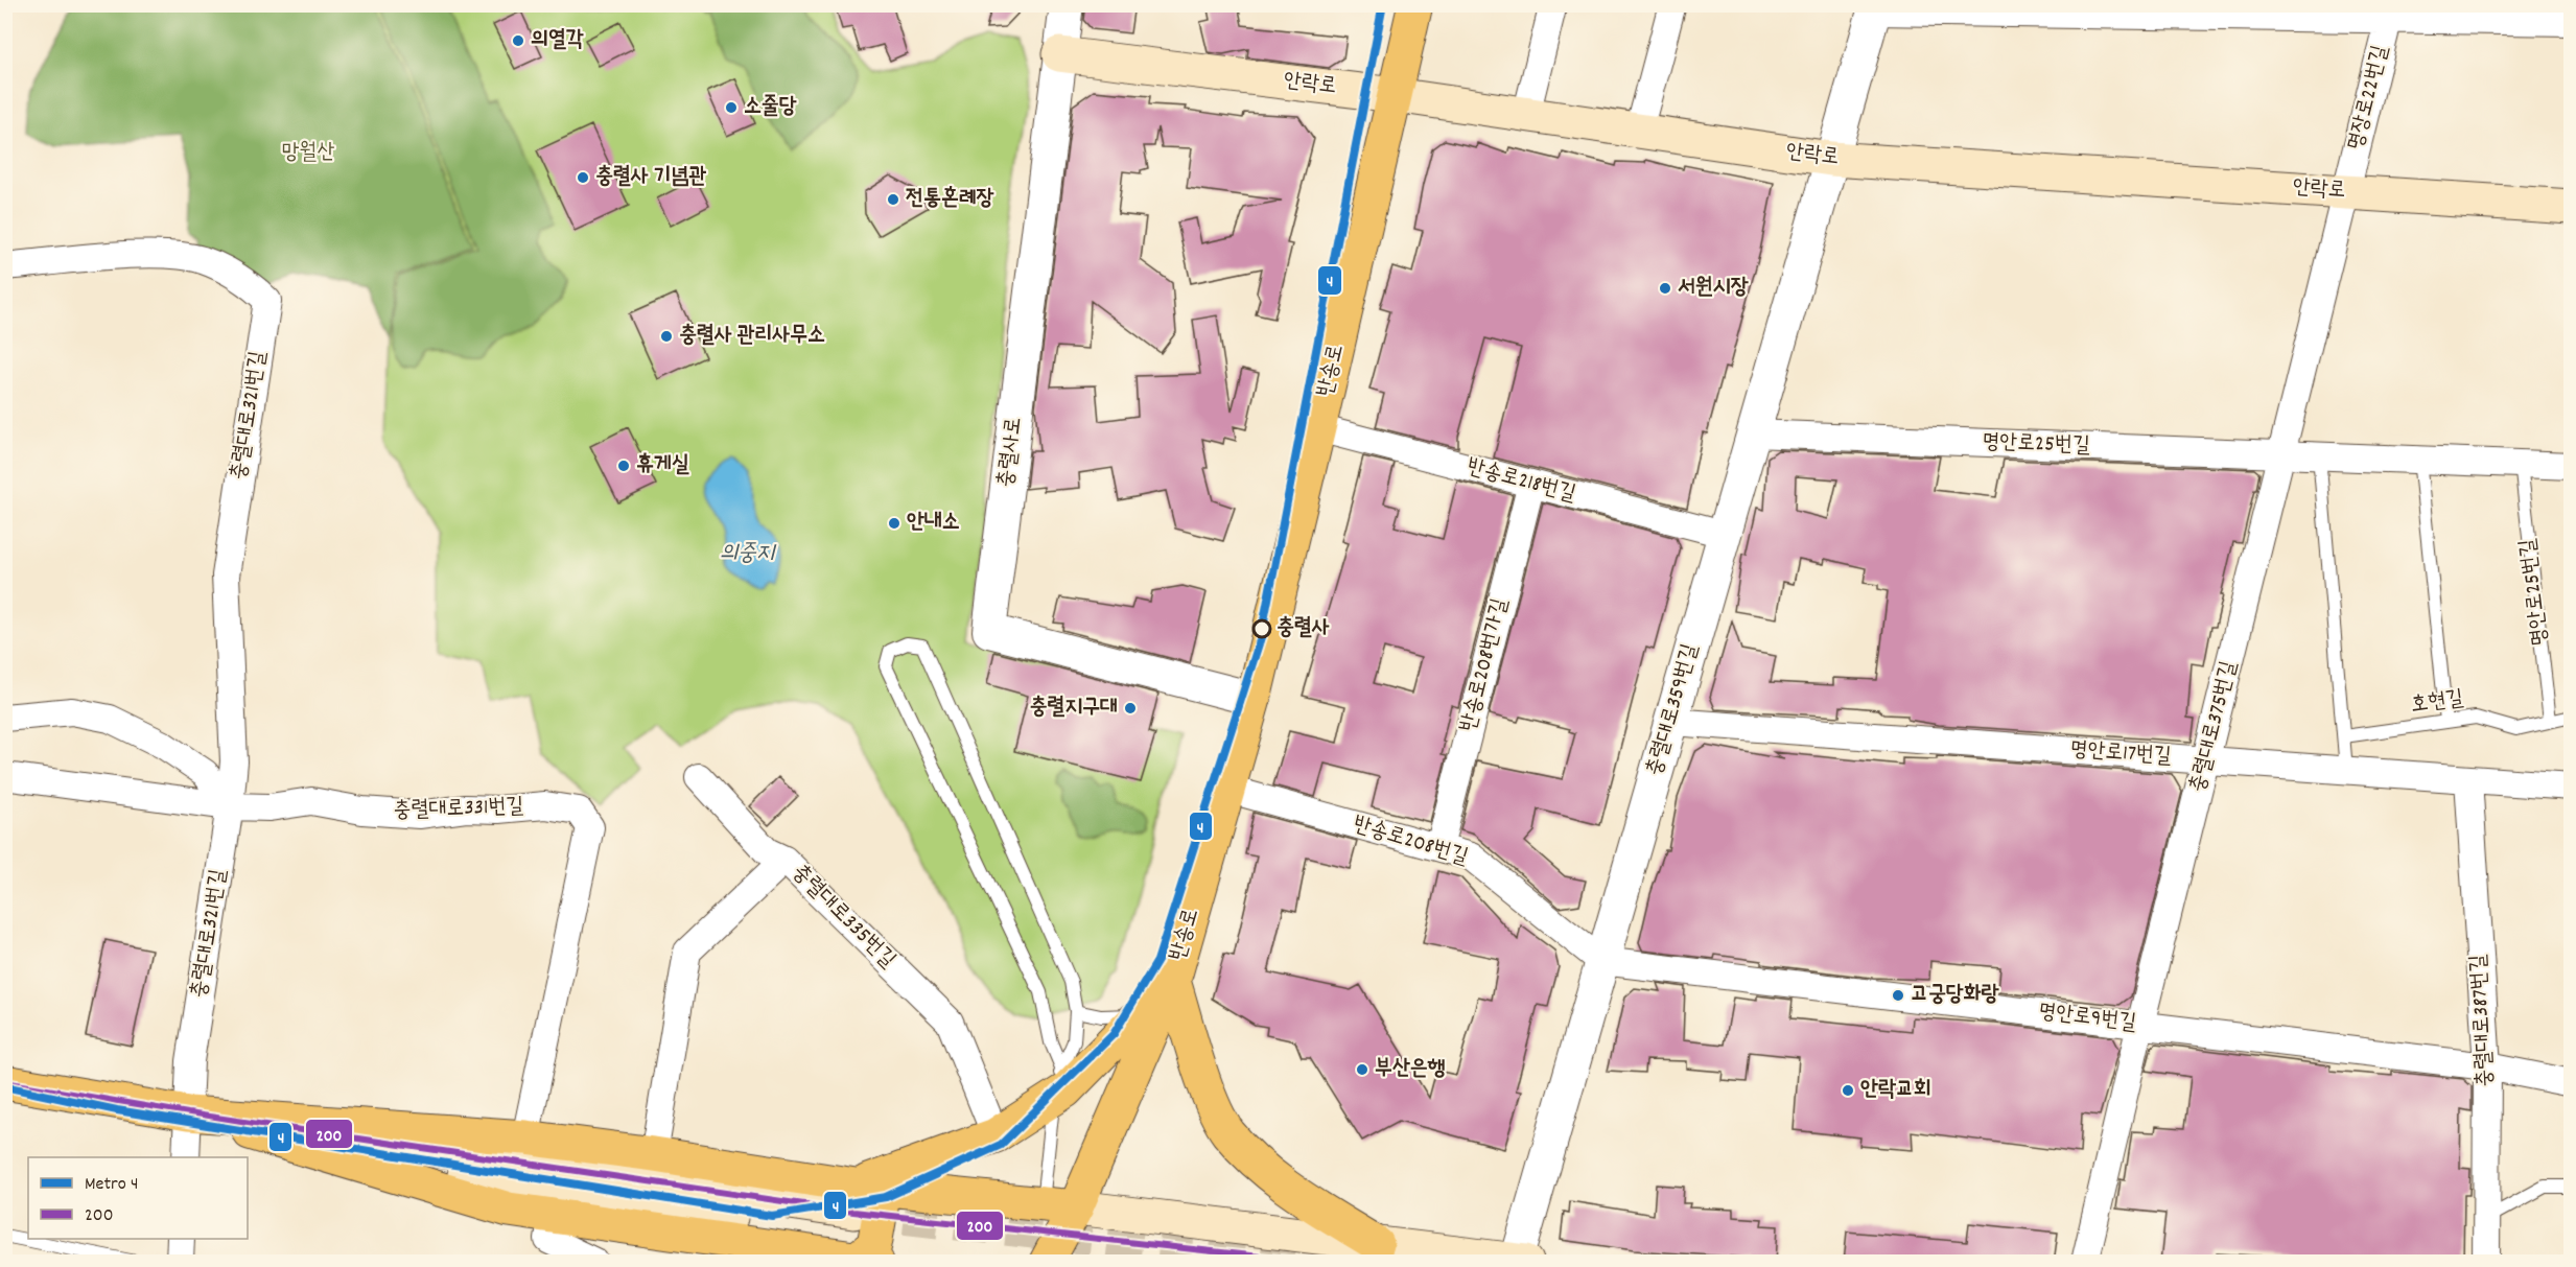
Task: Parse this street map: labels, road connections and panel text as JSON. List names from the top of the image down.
{
  "streets": {
    "main road": ["안락로", "반송로"],
    "street": [
      "명장로22번길",
      "충렬대로321번길",
      "명안로25번길",
      "충렬사로",
      "반송로218번길",
      "반송로208번가길",
      "충렬대로359번길",
      "충렬대로375번길",
      "명안로17번길",
      "충렬대로331번길",
      "반송로208번길",
      "충렬대로335번길",
      "명안로9번길",
      "충렬대로387번길"
    ],
    "lane": ["호현길"]
  },
  "crossings": [
    ["안락로", "명장로22번길"],
    ["안락로", "반송로"],
    ["안락로", "충렬사로"],
    ["안락로", "충렬대로359번길"],
    ["안락로", "충렬대로375번길"],
    ["명장로22번길", "충렬대로375번길"],
    ["반송로", "충렬사로"],
    ["반송로", "반송로218번길"],
    ["반송로", "반송로208번길"],
    ["충렬대로321번길", "충렬대로331번길"],
    ["명안로25번길", "호현길"],
    ["명안로25번길", "충렬대로359번길"],
    ["명안로25번길", "충렬대로375번길"],
    ["반송로218번길", "반송로208번가길"],
    ["반송로218번길", "충렬대로359번길"],
    ["반송로208번가길", "반송로208번길"],
    ["충렬대로359번길", "명안로17번길"],
    ["충렬대로359번길", "반송로208번길"],
    ["충렬대로359번길", "명안로9번길"],
    ["충렬대로375번길", "명안로17번길"],
    ["충렬대로375번길", "명안로9번길"],
    ["명안로17번길", "충렬대로387번길"],
    ["반송로208번길", "명안로9번길"],
    ["명안로9번길", "충렬대로387번길"]
  ],
  "water": ["의중지"],
  "parks": ["망월산"],
  "places": [
    "의열각",
    "소줄당",
    "충렬사 기념관",
    "전통혼례장",
    "서원시장",
    "충렬사 관리사무소",
    "휴게실",
    "안내소",
    "충렬사",
    "충렬지구대",
    "고궁당화랑",
    "부산은행",
    "안락교회"
  ],
  "lines": ["metro line 4", "transit line 200"],
  "legend": ["Metro 4", "200"]
}
